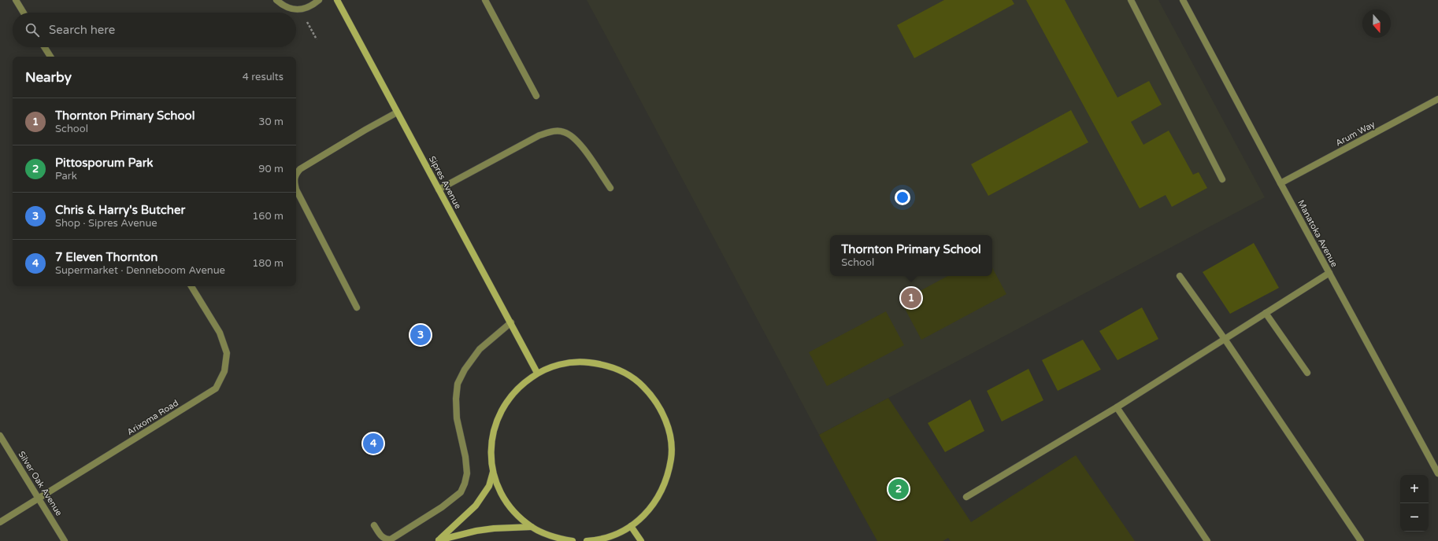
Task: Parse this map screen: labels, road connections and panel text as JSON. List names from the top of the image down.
{
  "streets": {
    "street": [
      "Arum Way",
      "Sipres Avenue",
      "Manatoka Avenue",
      "Arixoma Road",
      "Silver Oak Avenue"
    ]
  },
  "crossings": [
    ["Arum Way", "Manatoka Avenue"],
    ["Arixoma Road", "Silver Oak Avenue"]
  ],
  "north": "bottom",
  "page": {
    "search": "Search here",
    "heading": ["Nearby", "4 results"],
    "list": [
      {
        "mark": "1",
        "name": "Thornton Primary School",
        "note": "School",
        "value": "30 m"
      },
      {
        "mark": "2",
        "name": "Pittosporum Park",
        "note": "Park",
        "value": "90 m"
      },
      {
        "mark": "3",
        "name": "Chris & Harry's Butcher",
        "note": "Shop · Sipres Avenue",
        "value": "160 m"
      },
      {
        "mark": "4",
        "name": "7 Eleven Thornton",
        "note": "Supermarket · Denneboom Avenue",
        "value": "180 m"
      }
    ],
    "popup": ["Thornton Primary School", "School"],
    "pins": [
      "1",
      "3",
      "4",
      "2"
    ],
    "map_buttons": ["+", "−"]
  }
}
